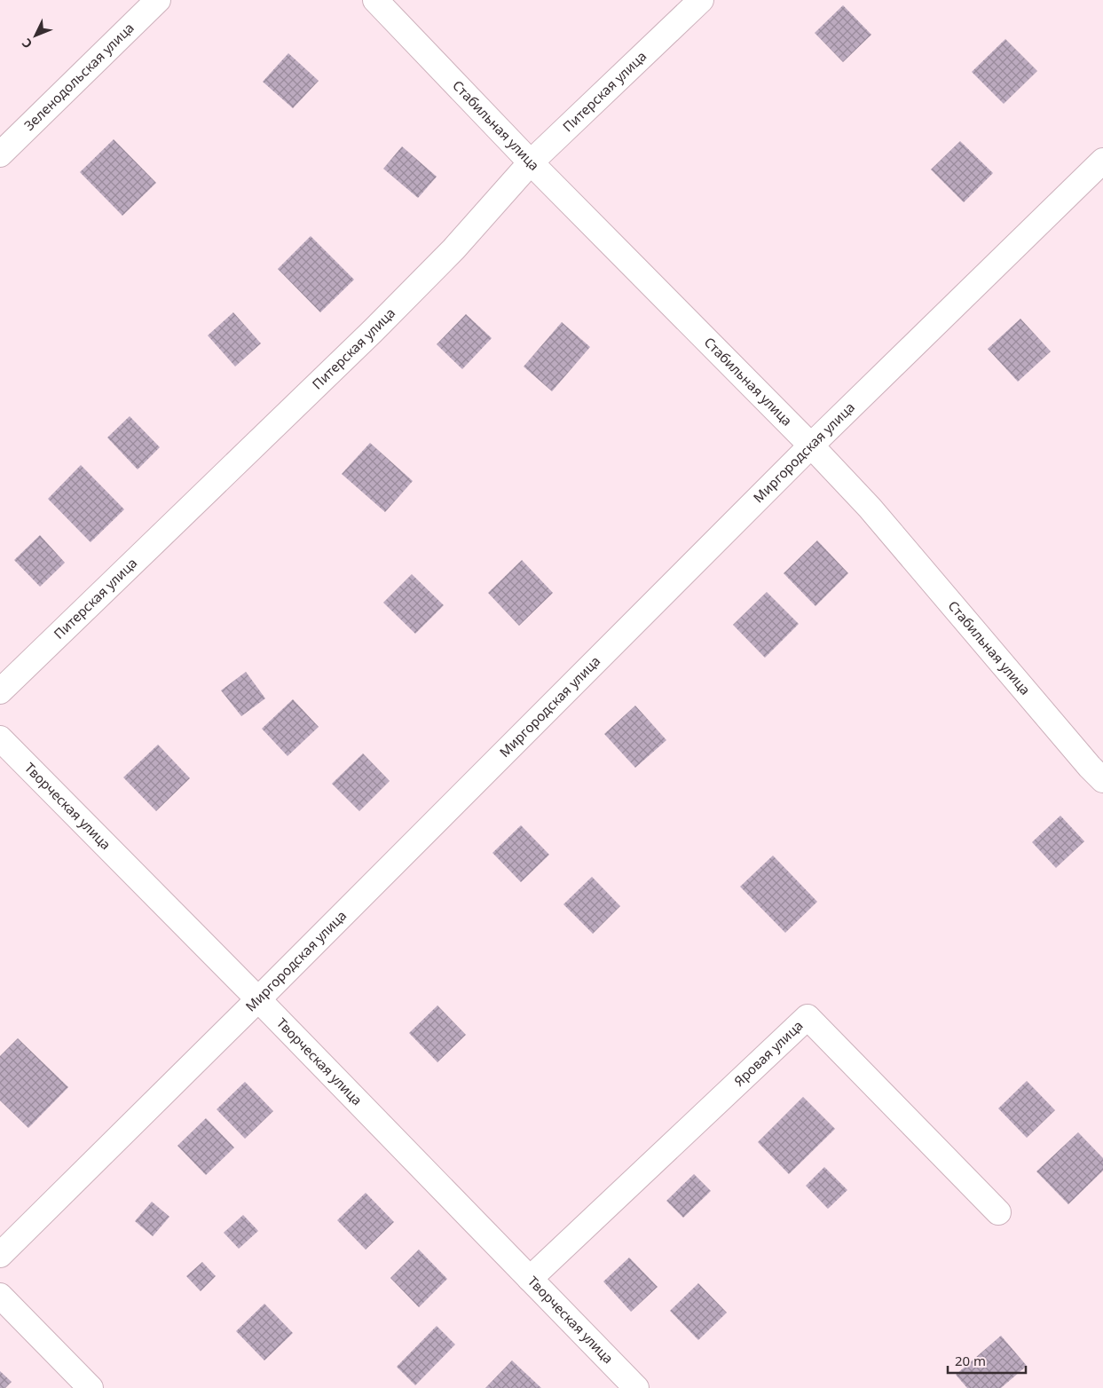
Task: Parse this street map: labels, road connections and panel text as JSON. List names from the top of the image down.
{
  "streets": {
    "street": [
      "Зеленодольская улица",
      "Питерская улица",
      "Стабильная улица",
      "Миргородская улица",
      "Творческая улица",
      "Яровая улица"
    ]
  },
  "crossings": [
    ["Питерская улица", "Стабильная улица"],
    ["Стабильная улица", "Миргородская улица"],
    ["Миргородская улица", "Творческая улица"],
    ["Творческая улица", "Яровая улица"]
  ],
  "scale_bar": "20 m",
  "north": "bottom left"
}
